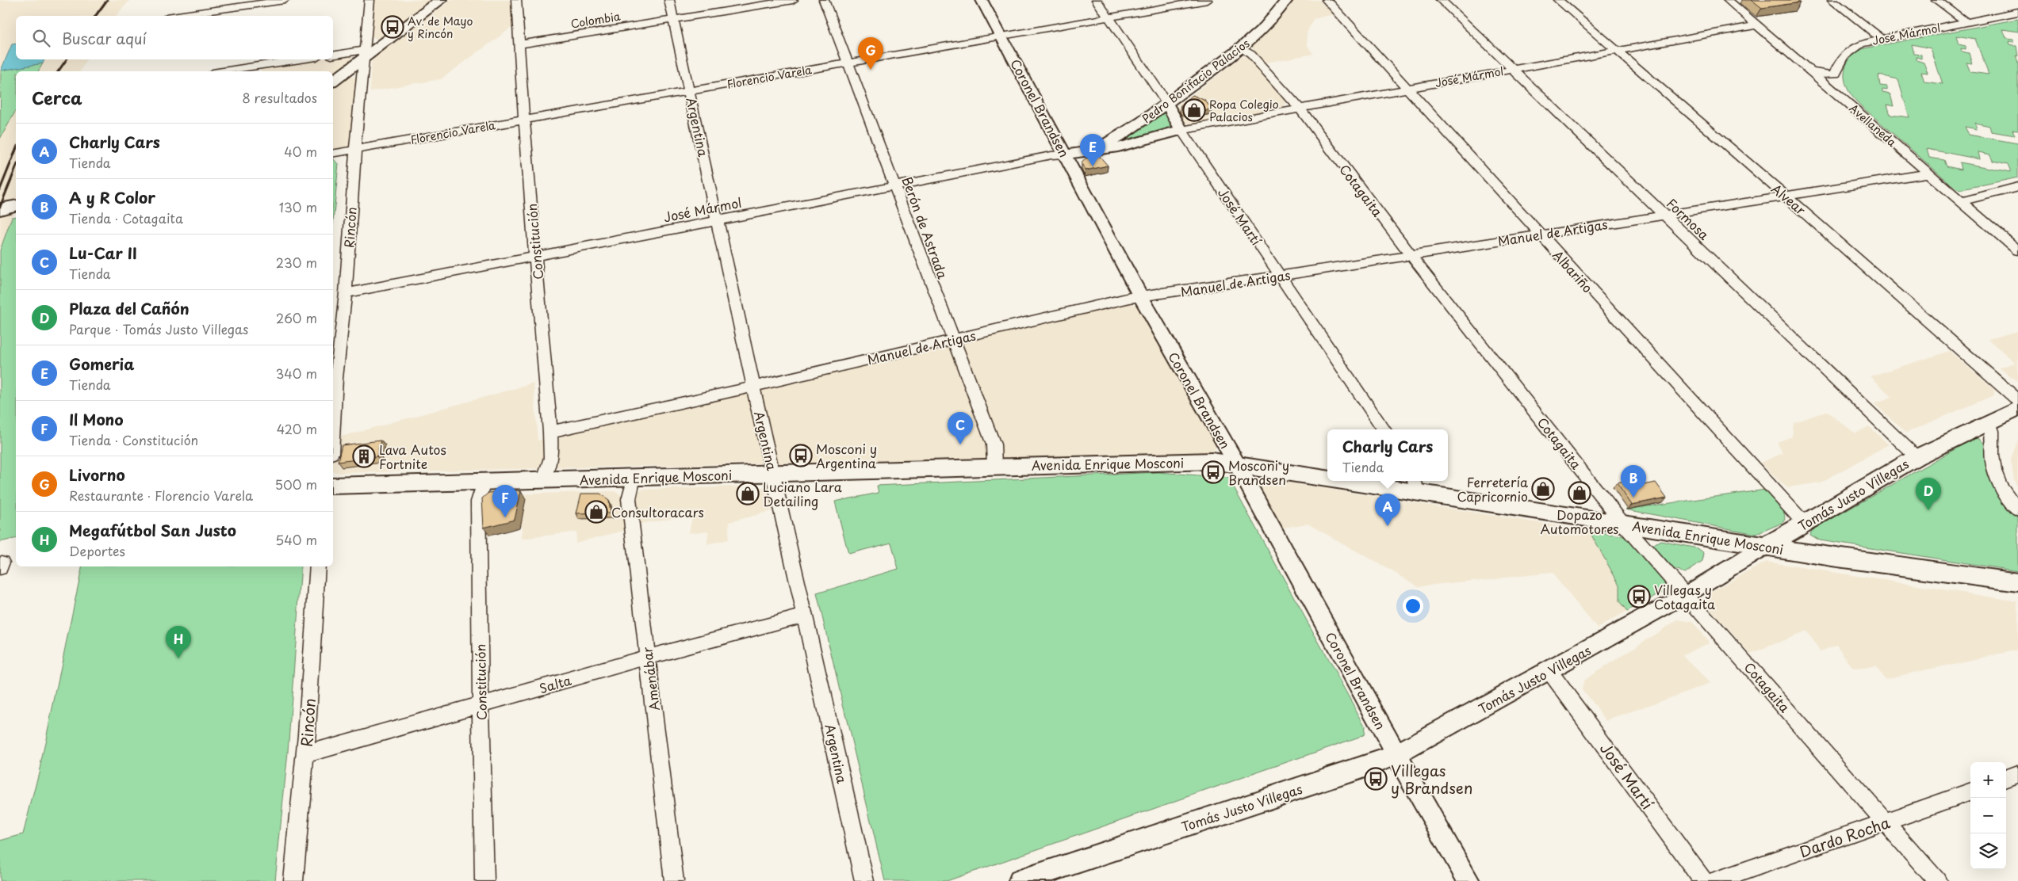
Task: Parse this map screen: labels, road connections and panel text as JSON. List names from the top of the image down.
{
  "streets": {
    "main road": ["Avenida Enrique Mosconi", "Tomás Justo Villegas"],
    "street": [
      "Colombia",
      "José Mármol",
      "Florencio Varela",
      "Pedro Bonifacio Palacios",
      "Coronel Brandsen",
      "Avellaneda",
      "Argentina",
      "Cotagaita",
      "Alvear",
      "José Martí",
      "Formosa",
      "Rincón",
      "Berón de Astrada",
      "Manuel de Artigas",
      "Constitución",
      "Albariño",
      "Amenábar",
      "Salta",
      "Dardo Rocha"
    ]
  },
  "crossings": [
    ["Colombia", "Argentina"],
    ["Colombia", "Constitución"],
    ["José Mármol", "Pedro Bonifacio Palacios"],
    ["José Mármol", "Coronel Brandsen"],
    ["José Mármol", "Avellaneda"],
    ["José Mármol", "Argentina"],
    ["José Mármol", "Cotagaita"],
    ["José Mármol", "Alvear"],
    ["José Mármol", "José Martí"],
    ["José Mármol", "Formosa"],
    ["José Mármol", "Rincón"],
    ["José Mármol", "Berón de Astrada"],
    ["José Mármol", "Constitución"],
    ["José Mármol", "Albariño"],
    ["Florencio Varela", "Coronel Brandsen"],
    ["Florencio Varela", "Argentina"],
    ["Florencio Varela", "José Martí"],
    ["Florencio Varela", "Rincón"],
    ["Florencio Varela", "Berón de Astrada"],
    ["Florencio Varela", "Constitución"],
    ["Pedro Bonifacio Palacios", "Coronel Brandsen"],
    ["Pedro Bonifacio Palacios", "Cotagaita"],
    ["Pedro Bonifacio Palacios", "José Martí"],
    ["Coronel Brandsen", "Manuel de Artigas"],
    ["Coronel Brandsen", "Avenida Enrique Mosconi"],
    ["Coronel Brandsen", "Tomás Justo Villegas"],
    ["Avellaneda", "Manuel de Artigas"],
    ["Argentina", "Manuel de Artigas"],
    ["Argentina", "Avenida Enrique Mosconi"],
    ["Argentina", "Salta"],
    ["Cotagaita", "Manuel de Artigas"],
    ["Cotagaita", "Avenida Enrique Mosconi"],
    ["Cotagaita", "Tomás Justo Villegas"],
    ["Cotagaita", "Dardo Rocha"],
    ["Alvear", "Manuel de Artigas"],
    ["José Martí", "Manuel de Artigas"],
    ["José Martí", "Tomás Justo Villegas"],
    ["Formosa", "Manuel de Artigas"],
    ["Formosa", "Tomás Justo Villegas"],
    ["Rincón", "Salta"],
    ["Berón de Astrada", "Manuel de Artigas"],
    ["Berón de Astrada", "Avenida Enrique Mosconi"],
    ["Manuel de Artigas", "Constitución"],
    ["Manuel de Artigas", "Albariño"],
    ["Constitución", "Avenida Enrique Mosconi"],
    ["Constitución", "Salta"],
    ["Albariño", "Tomás Justo Villegas"],
    ["Avenida Enrique Mosconi", "Tomás Justo Villegas"],
    ["Avenida Enrique Mosconi", "Amenábar"],
    ["Amenábar", "Salta"]
  ],
  "places": {
    "bus stop": [
      "Av. de Mayo y Rincón",
      "Mosconi y Argentina",
      "Mosconi y Brandsen",
      "Villegas y Cotagaita",
      "Villegas y Brandsen"
    ],
    "shop": [
      "Ropa Colegio Palacios",
      "Ferretería Capricornio",
      "Dopazo Automotores",
      "Luciano Lara Detailing",
      "Consultoracars"
    ],
    "building": ["Lava Autos Fortnite"]
  },
  "page": {
    "search": "Buscar aquí",
    "pins": [
      "G",
      "E",
      "C",
      "B",
      "D",
      "F",
      "A",
      "H"
    ],
    "heading": ["Cerca", "8 resultados"],
    "list": [
      {
        "mark": "A",
        "name": "Charly Cars",
        "note": "Tienda",
        "value": "40 m"
      },
      {
        "mark": "B",
        "name": "A y R Color",
        "note": "Tienda · Cotagaita",
        "value": "130 m"
      },
      {
        "mark": "C",
        "name": "Lu-Car II",
        "note": "Tienda",
        "value": "230 m"
      },
      {
        "mark": "D",
        "name": "Plaza del Cañón",
        "note": "Parque · Tomás Justo Villegas",
        "value": "260 m"
      },
      {
        "mark": "E",
        "name": "Gomeria",
        "note": "Tienda",
        "value": "340 m"
      },
      {
        "mark": "F",
        "name": "Il Mono",
        "note": "Tienda · Constitución",
        "value": "420 m"
      },
      {
        "mark": "G",
        "name": "Livorno",
        "note": "Restaurante · Florencio Varela",
        "value": "500 m"
      },
      {
        "mark": "H",
        "name": "Megafútbol San Justo",
        "note": "Deportes",
        "value": "540 m"
      }
    ],
    "popup": ["Charly Cars", "Tienda"],
    "map_buttons": ["+", "−"]
  }
}
